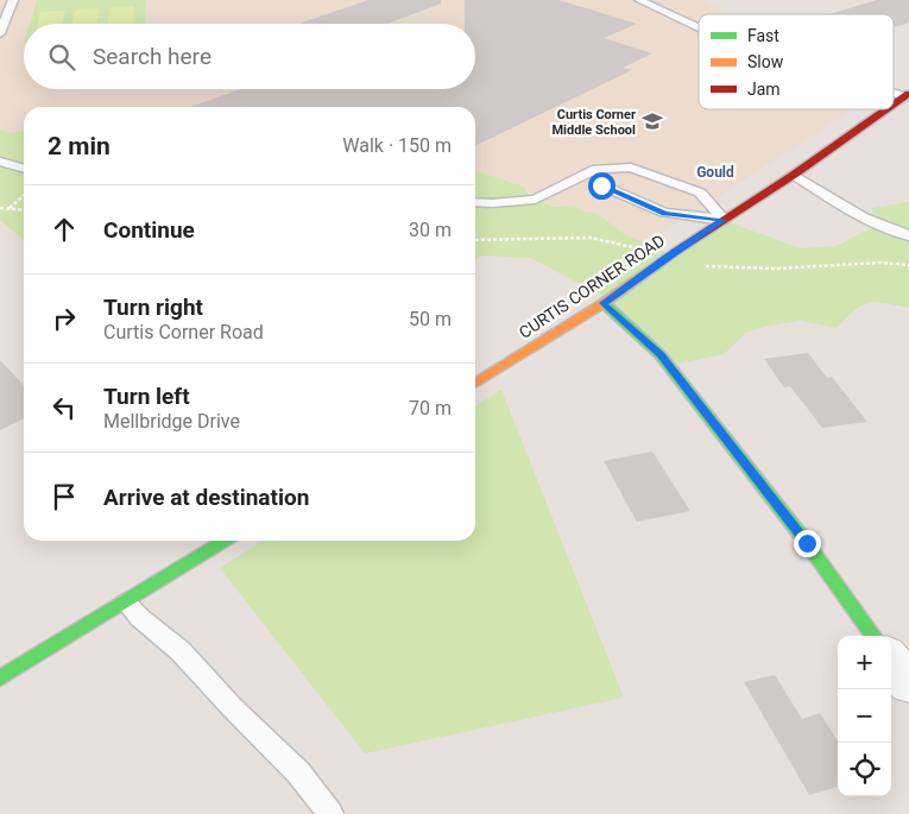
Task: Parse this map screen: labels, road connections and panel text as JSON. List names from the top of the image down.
{
  "streets": {
    "street": ["CURTIS CORNER ROAD"]
  },
  "districts": ["Gould"],
  "places": {
    "school or university": ["Curtis Corner Middle School"]
  },
  "legend": ["Fast", "Slow", "Jam"],
  "page": {
    "search": "Search here",
    "heading": ["2 min", "Walk · 150 m"],
    "list": [
      ["Continue", "30 m"],
      ["Turn right", "Curtis Corner Road", "50 m"],
      ["Turn left", "Mellbridge Drive", "70 m"],
      "Arrive at destination"
    ],
    "map_buttons": ["+", "−"]
  }
}
